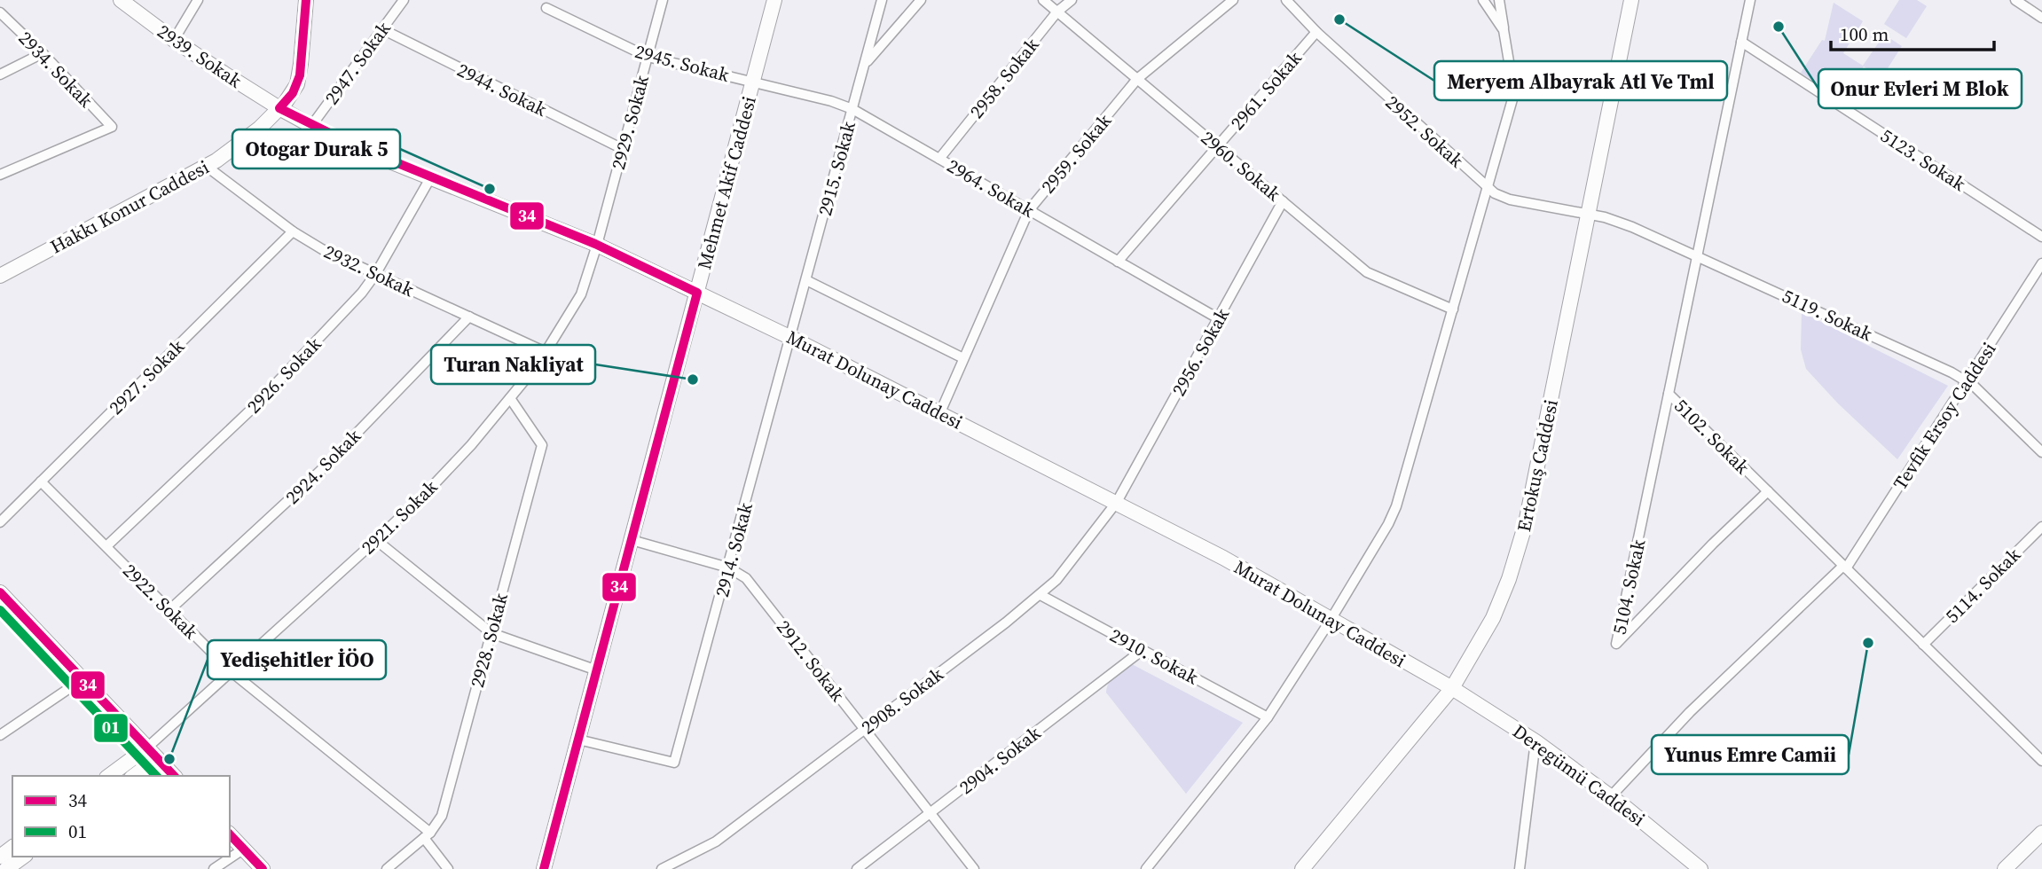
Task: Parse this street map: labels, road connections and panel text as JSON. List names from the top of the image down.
{
  "streets": {
    "street": [
      "2939. Sokak",
      "2947. Sokak",
      "2945. Sokak",
      "2934. Sokak",
      "2958. Sokak",
      "2944. Sokak",
      "2961. Sokak",
      "2929. Sokak",
      "2952. Sokak",
      "2959. Sokak",
      "5123. Sokak",
      "2960. Sokak",
      "2915. Sokak",
      "Mehmet Akif Caddesi",
      "2964. Sokak",
      "Hakkı Konur Caddesi",
      "2932. Sokak",
      "5119. Sokak",
      "2956. Sokak",
      "2926. Sokak",
      "2927. Sokak",
      "Murat Dolunay Caddesi",
      "Tevfik Ersoy Caddesi",
      "5102. Sokak",
      "Ertokuş Caddesi",
      "2924. Sokak",
      "2921. Sokak",
      "2914. Sokak",
      "5114. Sokak",
      "5104. Sokak",
      "2922. Sokak",
      "2928. Sokak",
      "2910. Sokak",
      "2912. Sokak",
      "2908. Sokak",
      "2904. Sokak",
      "Deregümü Caddesi"
    ]
  },
  "crossings": [
    ["2939. Sokak", "Hakkı Konur Caddesi"],
    ["2939. Sokak", "Murat Dolunay Caddesi"],
    ["2947. Sokak", "2944. Sokak"],
    ["2947. Sokak", "Murat Dolunay Caddesi"],
    ["2945. Sokak", "2929. Sokak"],
    ["2945. Sokak", "Mehmet Akif Caddesi"],
    ["2945. Sokak", "2964. Sokak"],
    ["2958. Sokak", "2960. Sokak"],
    ["2958. Sokak", "2964. Sokak"],
    ["2944. Sokak", "2929. Sokak"],
    ["2961. Sokak", "2952. Sokak"],
    ["2961. Sokak", "2960. Sokak"],
    ["2961. Sokak", "2964. Sokak"],
    ["2929. Sokak", "Murat Dolunay Caddesi"],
    ["2929. Sokak", "2921. Sokak"],
    ["2952. Sokak", "5119. Sokak"],
    ["2952. Sokak", "Ertokuş Caddesi"],
    ["2959. Sokak", "2960. Sokak"],
    ["2959. Sokak", "2964. Sokak"],
    ["2959. Sokak", "Murat Dolunay Caddesi"],
    ["5123. Sokak", "5102. Sokak"],
    ["2960. Sokak", "2956. Sokak"],
    ["2915. Sokak", "2964. Sokak"],
    ["2915. Sokak", "Murat Dolunay Caddesi"],
    ["2915. Sokak", "2914. Sokak"],
    ["Mehmet Akif Caddesi", "2964. Sokak"],
    ["Mehmet Akif Caddesi", "Murat Dolunay Caddesi"],
    ["Mehmet Akif Caddesi", "2914. Sokak"],
    ["Mehmet Akif Caddesi", "2912. Sokak"],
    ["2964. Sokak", "2956. Sokak"],
    ["Hakkı Konur Caddesi", "2932. Sokak"],
    ["Hakkı Konur Caddesi", "Murat Dolunay Caddesi"],
    ["2932. Sokak", "2926. Sokak"],
    ["2932. Sokak", "2927. Sokak"],
    ["2932. Sokak", "2924. Sokak"],
    ["2932. Sokak", "2921. Sokak"],
    ["5119. Sokak", "Tevfik Ersoy Caddesi"],
    ["5119. Sokak", "5102. Sokak"],
    ["5119. Sokak", "Ertokuş Caddesi"],
    ["2956. Sokak", "Murat Dolunay Caddesi"],
    ["2956. Sokak", "2908. Sokak"],
    ["2926. Sokak", "Murat Dolunay Caddesi"],
    ["2926. Sokak", "2922. Sokak"],
    ["2927. Sokak", "2922. Sokak"],
    ["Murat Dolunay Caddesi", "Ertokuş Caddesi"],
    ["Murat Dolunay Caddesi", "2921. Sokak"],
    ["Murat Dolunay Caddesi", "2914. Sokak"],
    ["Murat Dolunay Caddesi", "2908. Sokak"],
    ["Murat Dolunay Caddesi", "Deregümü Caddesi"],
    ["Tevfik Ersoy Caddesi", "5102. Sokak"],
    ["Tevfik Ersoy Caddesi", "Deregümü Caddesi"],
    ["5102. Sokak", "5114. Sokak"],
    ["5102. Sokak", "5104. Sokak"],
    ["Ertokuş Caddesi", "Deregümü Caddesi"],
    ["2924. Sokak", "2922. Sokak"],
    ["2921. Sokak", "2922. Sokak"],
    ["2921. Sokak", "2928. Sokak"],
    ["2914. Sokak", "2912. Sokak"],
    ["2922. Sokak", "2928. Sokak"],
    ["2910. Sokak", "2908. Sokak"],
    ["2910. Sokak", "2904. Sokak"],
    ["2912. Sokak", "2908. Sokak"],
    ["2912. Sokak", "2904. Sokak"]
  ],
  "places": [
    "Meryem Albayrak Atl Ve Tml",
    "Onur Evleri M Blok",
    "Otogar Durak 5",
    "Turan Nakliyat",
    "Yunus Emre Camii",
    "Yedişehitler İÖO"
  ],
  "lines": ["transit line 34", "transit line 01"],
  "legend": ["34", "01"],
  "scale_bar": "100 m"
}
